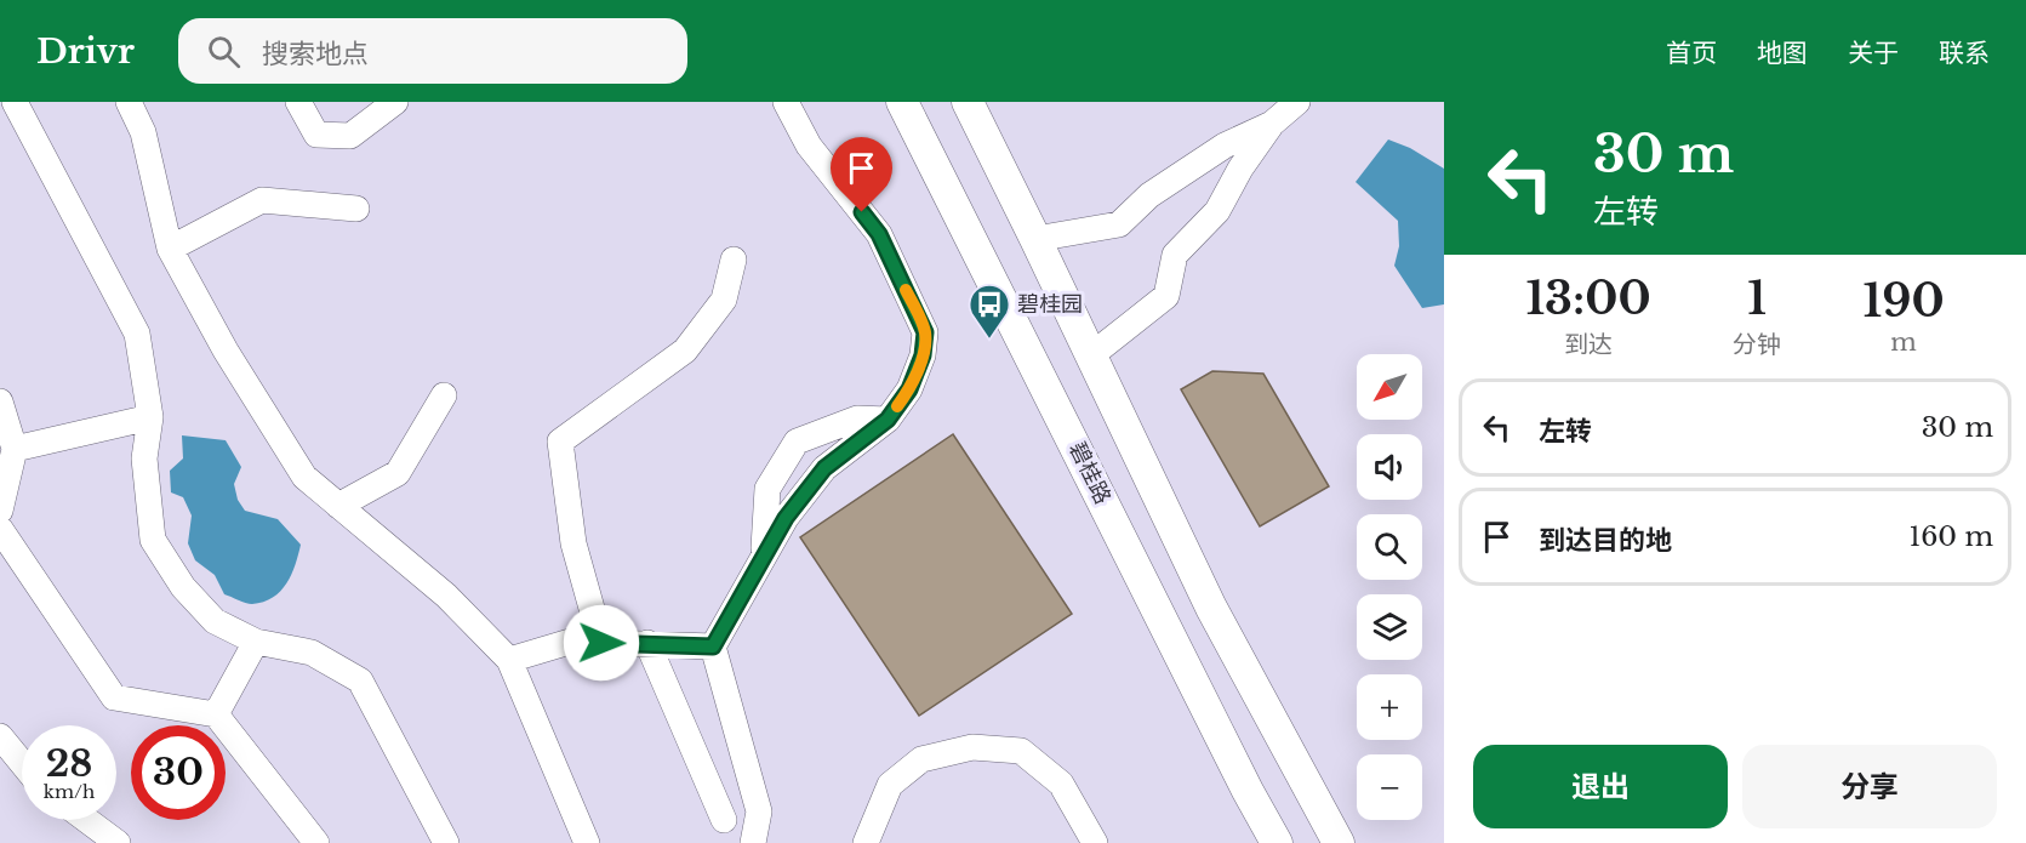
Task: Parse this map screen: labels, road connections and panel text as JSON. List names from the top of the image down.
{
  "streets": {
    "street": ["碧桂路"]
  },
  "places": {
    "bus stop": ["碧桂园"]
  },
  "north": "bottom left",
  "page": {
    "header": "Drivr",
    "search": "搜索地点",
    "nav": [
      "首页",
      "地图",
      "关于",
      "联系"
    ],
    "turn": ["30 m", "左转"],
    "eta": [
      "13:00",
      "到达",
      "1",
      "分钟",
      "190",
      "m"
    ],
    "map_buttons": ["+", "−"],
    "list": [
      {
        "name": "左转",
        "value": "30 m"
      },
      {
        "name": "到达目的地",
        "value": "160 m"
      }
    ],
    "speed": "28 km/h",
    "limit": "30",
    "buttons": ["退出", "分享"]
  }
}
